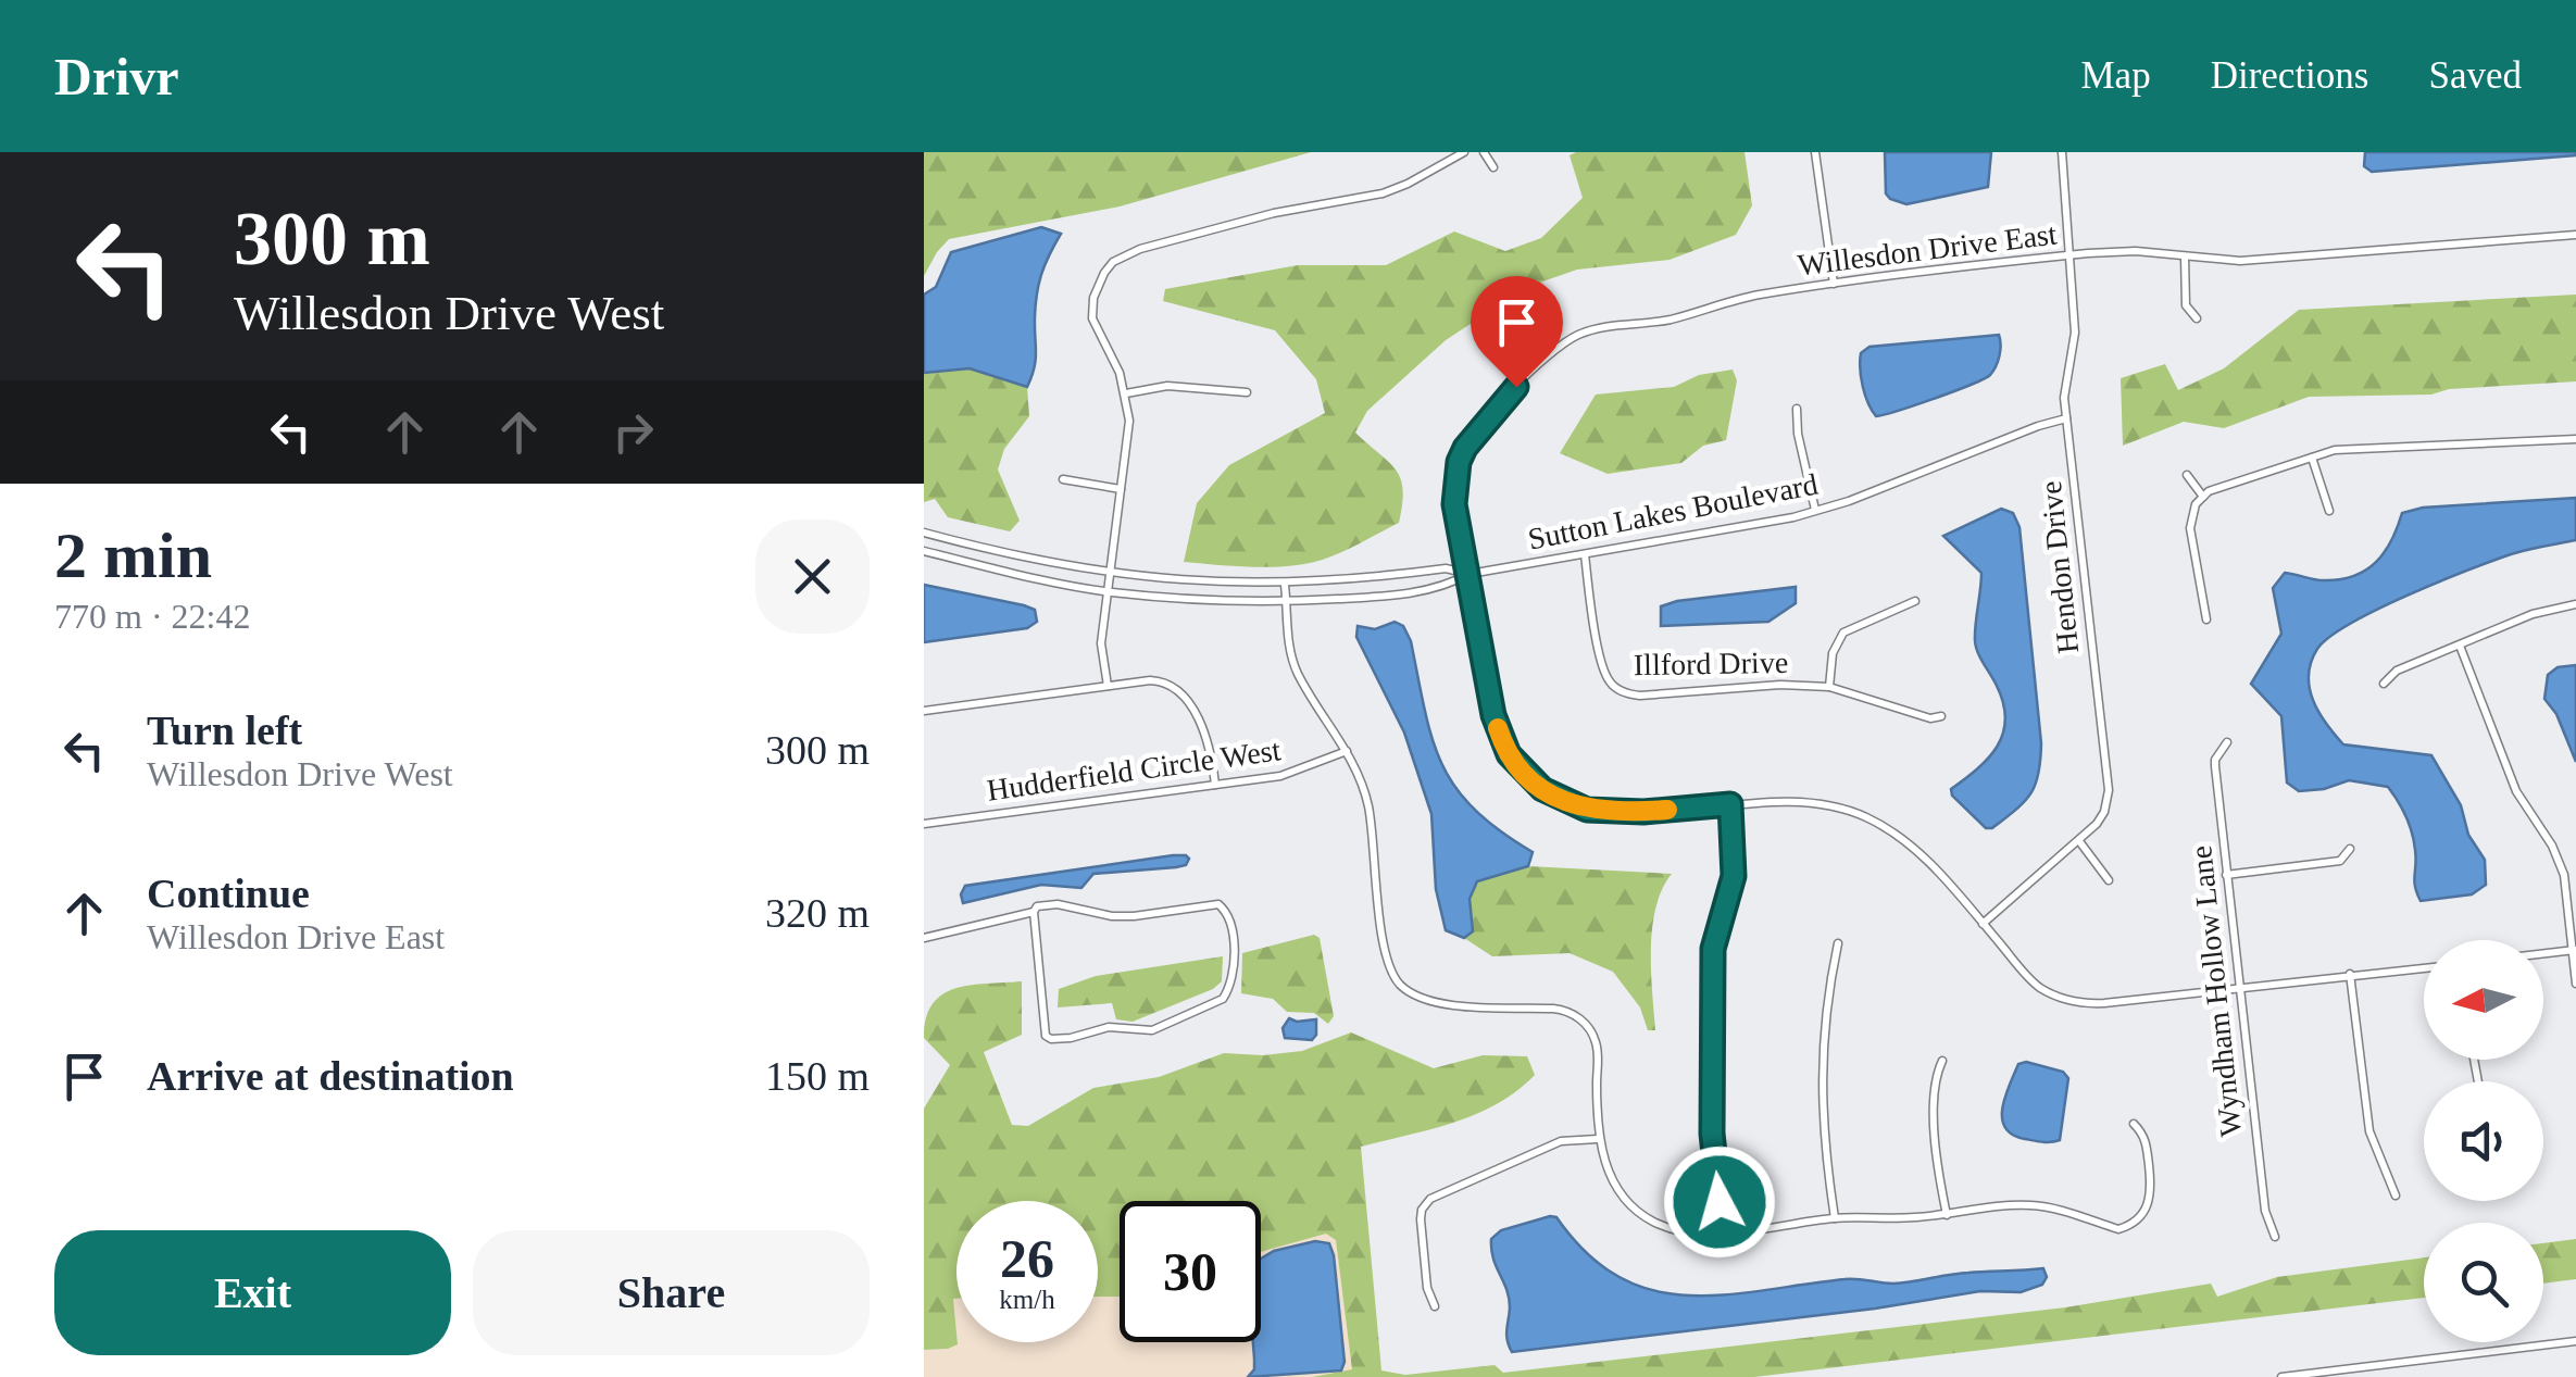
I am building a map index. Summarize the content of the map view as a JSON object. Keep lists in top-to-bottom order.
{
  "streets": {
    "street": [
      "Willesdon Drive East",
      "Sutton Lakes Boulevard",
      "Hendon Drive",
      "Illford Drive",
      "Hudderfield Circle West",
      "Wyndham Hollow Lane"
    ]
  },
  "crossings": [
    ["Willesdon Drive East", "Sutton Lakes Boulevard"],
    ["Willesdon Drive East", "Hendon Drive"],
    ["Willesdon Drive East", "Wyndham Hollow Lane"],
    ["Sutton Lakes Boulevard", "Hendon Drive"],
    ["Sutton Lakes Boulevard", "Illford Drive"]
  ],
  "north": "left",
  "page": {
    "header": "Drivr",
    "nav": ["Map", "Directions", "Saved"],
    "turn": ["300 m", "Willesdon Drive West"],
    "heading": ["2 min", "770 m · 22:42"],
    "list": [
      {
        "name": "Turn left",
        "note": "Willesdon Drive West",
        "value": "300 m"
      },
      {
        "name": "Continue",
        "note": "Willesdon Drive East",
        "value": "320 m"
      },
      {
        "name": "Arrive at destination",
        "value": "150 m"
      }
    ],
    "speed": "26 km/h",
    "limit": "30",
    "buttons": ["Exit", "Share"]
  }
}
